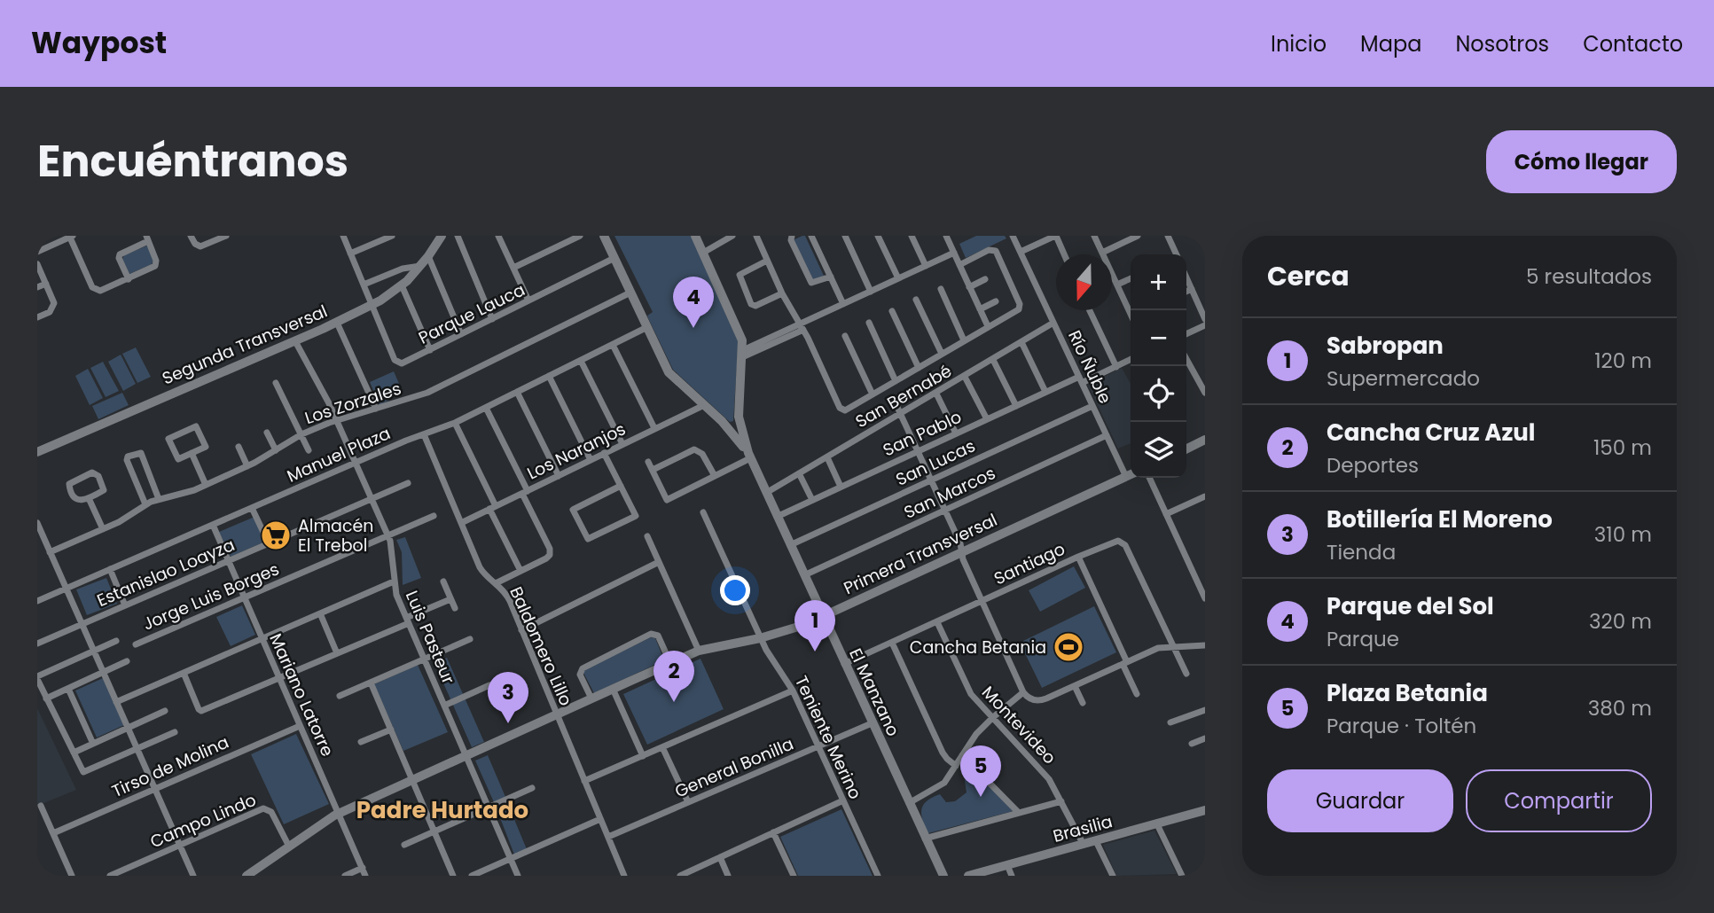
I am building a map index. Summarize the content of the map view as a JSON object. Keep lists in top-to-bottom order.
{
  "streets": {
    "main road": ["Primera Transversal"],
    "street": [
      "Parque Lauca",
      "Segunda Transversal",
      "Río Ñuble",
      "San Bernabé",
      "Los Zorzales",
      "San Pablo",
      "Los Naranjos",
      "Manuel Plaza",
      "San Lucas",
      "San Marcos",
      "Santiago",
      "Estanislao Loayza",
      "Jorge Luis Borges",
      "Luis Pasteur",
      "Baldomero Lillo",
      "El Manzano",
      "Mariano Latorre",
      "Montevideo",
      "Teniente Merino",
      "Tirso de Molina",
      "General Bonilla",
      "Campo Lindo",
      "Brasilia"
    ]
  },
  "crossings": [
    ["Parque Lauca", "Segunda Transversal"],
    ["Parque Lauca", "El Manzano"],
    ["Segunda Transversal", "Luis Pasteur"],
    ["Río Ñuble", "San Bernabé"],
    ["Río Ñuble", "San Pablo"],
    ["Río Ñuble", "San Lucas"],
    ["Río Ñuble", "San Marcos"],
    ["Río Ñuble", "Primera Transversal"],
    ["San Bernabé", "El Manzano"],
    ["Los Zorzales", "Luis Pasteur"],
    ["Los Zorzales", "El Manzano"],
    ["San Pablo", "El Manzano"],
    ["Los Naranjos", "Baldomero Lillo"],
    ["Los Naranjos", "El Manzano"],
    ["Manuel Plaza", "Luis Pasteur"],
    ["Manuel Plaza", "Baldomero Lillo"],
    ["Manuel Plaza", "El Manzano"],
    ["Manuel Plaza", "Mariano Latorre"],
    ["San Lucas", "El Manzano"],
    ["San Marcos", "El Manzano"],
    ["Primera Transversal", "Luis Pasteur"],
    ["Primera Transversal", "Baldomero Lillo"],
    ["Primera Transversal", "El Manzano"],
    ["Primera Transversal", "Mariano Latorre"],
    ["Primera Transversal", "Teniente Merino"],
    ["Primera Transversal", "Campo Lindo"],
    ["Santiago", "El Manzano"],
    ["Santiago", "Montevideo"],
    ["Estanislao Loayza", "Luis Pasteur"],
    ["Estanislao Loayza", "Mariano Latorre"],
    ["Jorge Luis Borges", "Luis Pasteur"],
    ["Jorge Luis Borges", "Mariano Latorre"],
    ["Baldomero Lillo", "General Bonilla"],
    ["El Manzano", "General Bonilla"],
    ["Mariano Latorre", "Tirso de Molina"],
    ["Montevideo", "Brasilia"],
    ["Teniente Merino", "General Bonilla"]
  ],
  "districts": ["Padre Hurtado"],
  "places": {
    "supermarket": ["Almacén El Trebol"],
    "sports": ["Cancha Betania"]
  },
  "north": "bottom",
  "page": {
    "header": "Waypost",
    "nav": [
      "Inicio",
      "Mapa",
      "Nosotros",
      "Contacto"
    ],
    "title": "Encuéntranos",
    "buttons": [
      "Cómo llegar",
      ["Guardar", "Compartir"]
    ],
    "heading": ["Cerca", "5 resultados"],
    "map_buttons": ["+", "−"],
    "pins": [
      "4",
      "1",
      "2",
      "3",
      "5"
    ],
    "list": [
      {
        "mark": "1",
        "name": "Sabropan",
        "note": "Supermercado",
        "value": "120 m"
      },
      {
        "mark": "2",
        "name": "Cancha Cruz Azul",
        "note": "Deportes",
        "value": "150 m"
      },
      {
        "mark": "3",
        "name": "Botillería El Moreno",
        "note": "Tienda",
        "value": "310 m"
      },
      {
        "mark": "4",
        "name": "Parque del Sol",
        "note": "Parque",
        "value": "320 m"
      },
      {
        "mark": "5",
        "name": "Plaza Betania",
        "note": "Parque · Toltén",
        "value": "380 m"
      }
    ]
  }
}
